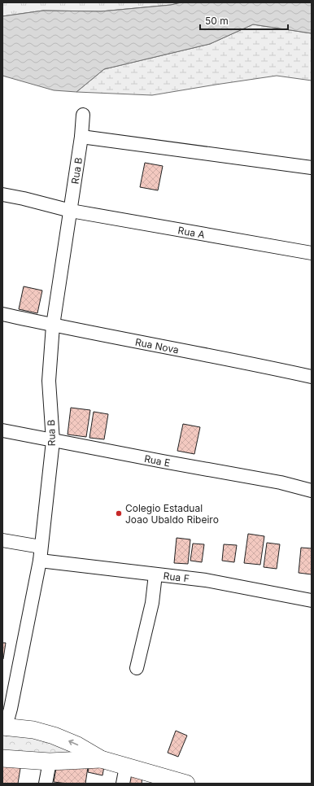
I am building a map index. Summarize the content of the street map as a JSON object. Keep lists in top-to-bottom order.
{
  "streets": {
    "street": [
      "Rua B",
      "Rua A",
      "Rua Nova",
      "Rua E",
      "Rua F"
    ]
  },
  "crossings": [
    ["Rua B", "Rua A"],
    ["Rua B", "Rua Nova"],
    ["Rua B", "Rua E"],
    ["Rua B", "Rua F"]
  ],
  "places": ["Colegio Estadual Joao Ubaldo Ribeiro"],
  "scale_bar": "50 m"
}
